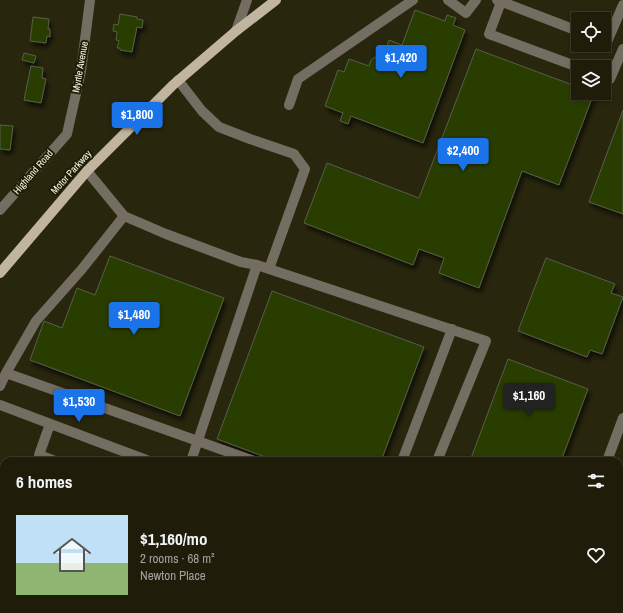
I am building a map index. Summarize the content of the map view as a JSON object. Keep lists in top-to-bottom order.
{
  "streets": {
    "main road": ["Motor Parkway"],
    "street": ["Myrtle Avenue", "Highland Road"]
  },
  "crossings": [
    ["Myrtle Avenue", "Highland Road"]
  ],
  "page": {
    "price": [
      "$1,420",
      "$1,800",
      "$2,400",
      "$1,480",
      "$1,160",
      "$1,530"
    ],
    "heading": "6 homes",
    "list": [
      {
        "name": "$1,160/mo",
        "note": "2 rooms · 68 m² · Newton Place"
      }
    ]
  }
}
